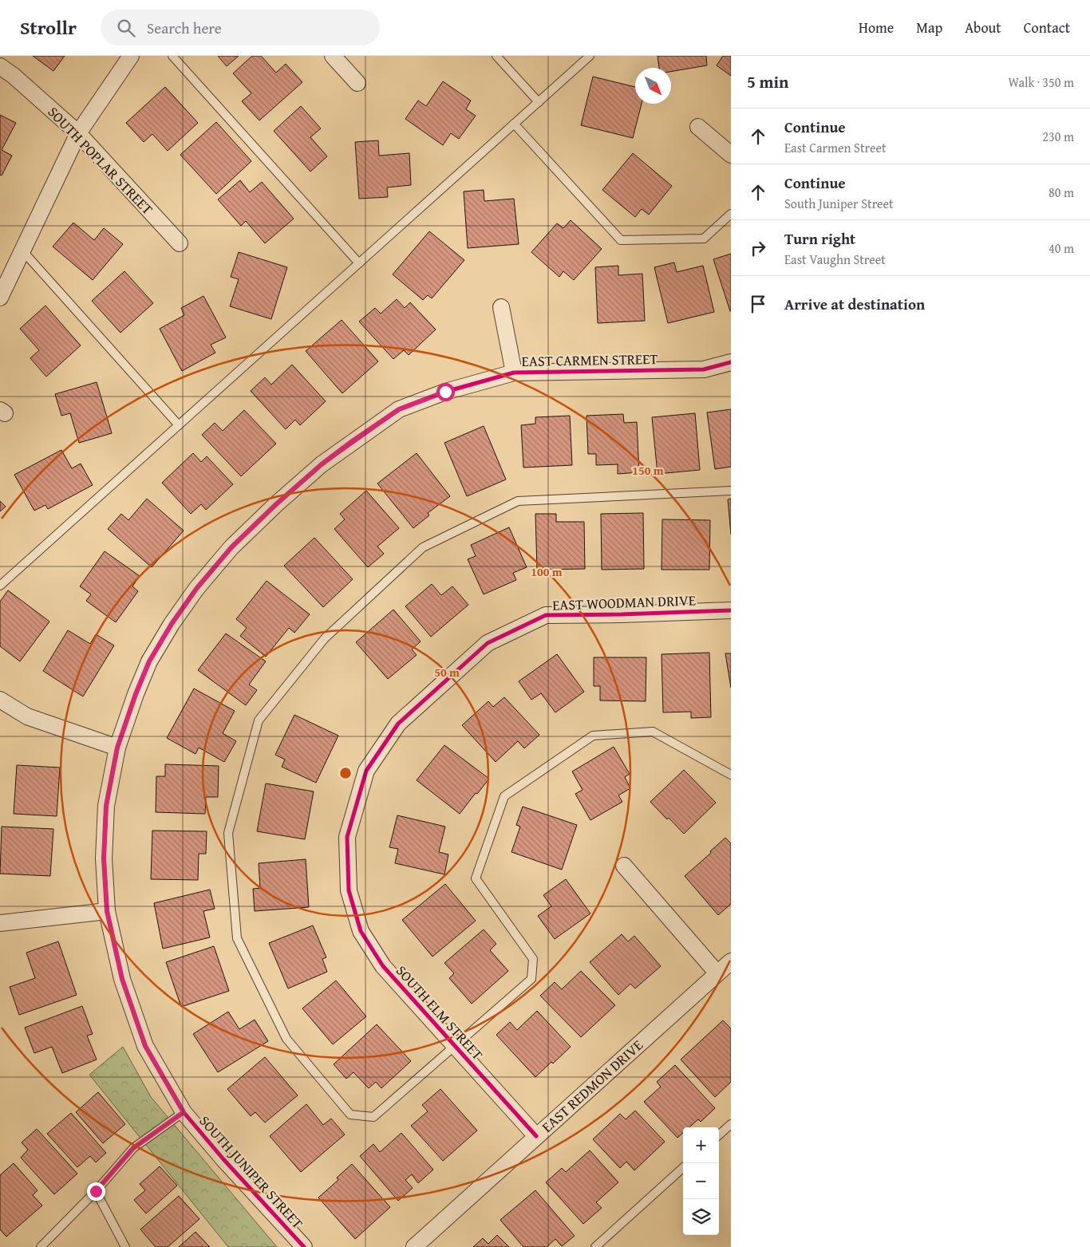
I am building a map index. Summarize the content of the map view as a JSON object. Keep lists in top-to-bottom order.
{
  "streets": {
    "street": [
      "SOUTH POPLAR STREET",
      "EAST CARMEN STREET",
      "EAST WOODMAN DRIVE",
      "SOUTH ELM STREET",
      "EAST REDMON DRIVE",
      "SOUTH JUNIPER STREET"
    ]
  },
  "crossings": [
    ["EAST CARMEN STREET", "SOUTH JUNIPER STREET"],
    ["EAST WOODMAN DRIVE", "SOUTH ELM STREET"],
    ["SOUTH ELM STREET", "EAST REDMON DRIVE"]
  ],
  "north": "bottom right",
  "page": {
    "header": "Strollr",
    "search": "Search here",
    "nav": [
      "Home",
      "Map",
      "About",
      "Contact"
    ],
    "heading": ["5 min", "Walk · 350 m"],
    "list": [
      ["Continue", "East Carmen Street", "230 m"],
      ["Continue", "South Juniper Street", "80 m"],
      ["Turn right", "East Vaughn Street", "40 m"],
      "Arrive at destination"
    ],
    "map_buttons": ["+", "−"]
  },
  "rings": ["150 m", "100 m", "50 m"]
}
